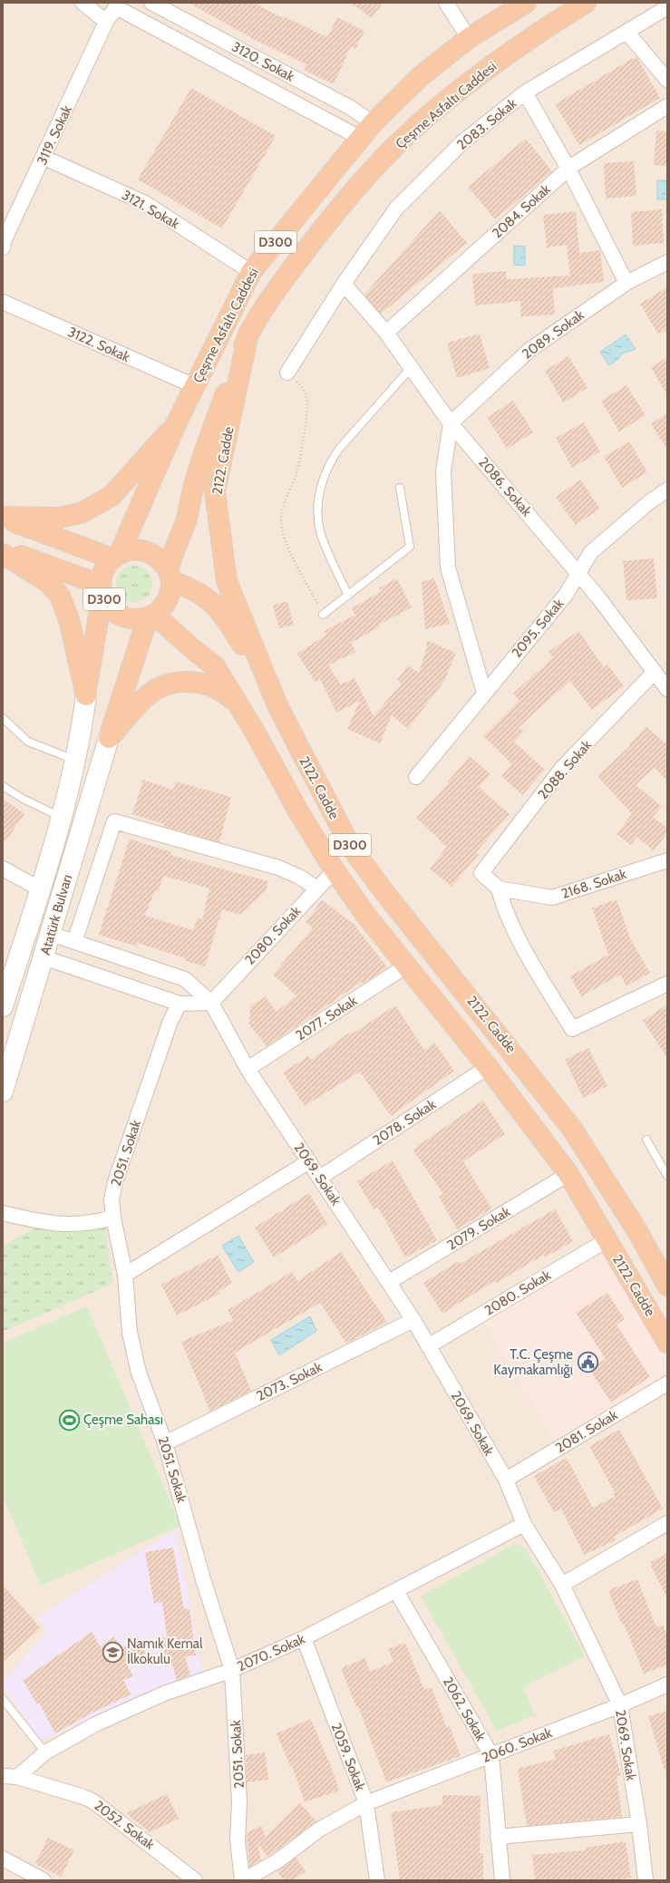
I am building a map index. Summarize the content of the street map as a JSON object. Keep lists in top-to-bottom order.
{
  "streets": {
    "highway": ["Çeşme Asfaltı Caddesi", "D300", "2122. Cadde"],
    "main road": ["Atatürk Bulvarı"],
    "street": [
      "3120. Sokak",
      "2083. Sokak",
      "3119. Sokak",
      "3121. Sokak",
      "2084. Sokak",
      "2089. Sokak",
      "3122. Sokak",
      "2086. Sokak",
      "2095. Sokak",
      "2088. Sokak",
      "2168. Sokak",
      "2080. Sokak",
      "2077. Sokak",
      "2078. Sokak",
      "2051. Sokak",
      "2069. Sokak",
      "2079. Sokak",
      "2073. Sokak",
      "2081. Sokak",
      "2070. Sokak",
      "2062. Sokak",
      "2060. Sokak",
      "2059. Sokak",
      "2052. Sokak"
    ]
  },
  "crossings": [
    ["3120. Sokak", "Çeşme Asfaltı Caddesi"],
    ["Çeşme Asfaltı Caddesi", "3121. Sokak"],
    ["Çeşme Asfaltı Caddesi", "D300"],
    ["Çeşme Asfaltı Caddesi", "3122. Sokak"],
    ["Çeşme Asfaltı Caddesi", "2122. Cadde"],
    ["2083. Sokak", "2086. Sokak"],
    ["3119. Sokak", "3121. Sokak"],
    ["2084. Sokak", "2086. Sokak"],
    ["D300", "2122. Cadde"],
    ["D300", "Atatürk Bulvarı"],
    ["2089. Sokak", "2086. Sokak"],
    ["2122. Cadde", "2080. Sokak"],
    ["2122. Cadde", "2077. Sokak"],
    ["2122. Cadde", "2078. Sokak"],
    ["2122. Cadde", "2079. Sokak"],
    ["2086. Sokak", "2095. Sokak"],
    ["2086. Sokak", "2088. Sokak"],
    ["2088. Sokak", "2168. Sokak"],
    ["Atatürk Bulvarı", "2069. Sokak"],
    ["2080. Sokak", "2069. Sokak"],
    ["2077. Sokak", "2069. Sokak"],
    ["2078. Sokak", "2069. Sokak"],
    ["2051. Sokak", "2073. Sokak"],
    ["2051. Sokak", "2070. Sokak"],
    ["2051. Sokak", "2060. Sokak"],
    ["2069. Sokak", "2079. Sokak"],
    ["2069. Sokak", "2073. Sokak"],
    ["2069. Sokak", "2081. Sokak"],
    ["2069. Sokak", "2070. Sokak"],
    ["2069. Sokak", "2060. Sokak"],
    ["2070. Sokak", "2062. Sokak"],
    ["2070. Sokak", "2059. Sokak"],
    ["2070. Sokak", "2052. Sokak"],
    ["2062. Sokak", "2060. Sokak"],
    ["2060. Sokak", "2059. Sokak"]
  ],
  "places": {
    "public building": ["T.C. Çeşme Kaymakamlığı"],
    "sports": ["Çeşme Sahası"],
    "school or university": ["Namık Kemal İlkokulu"]
  }
}
